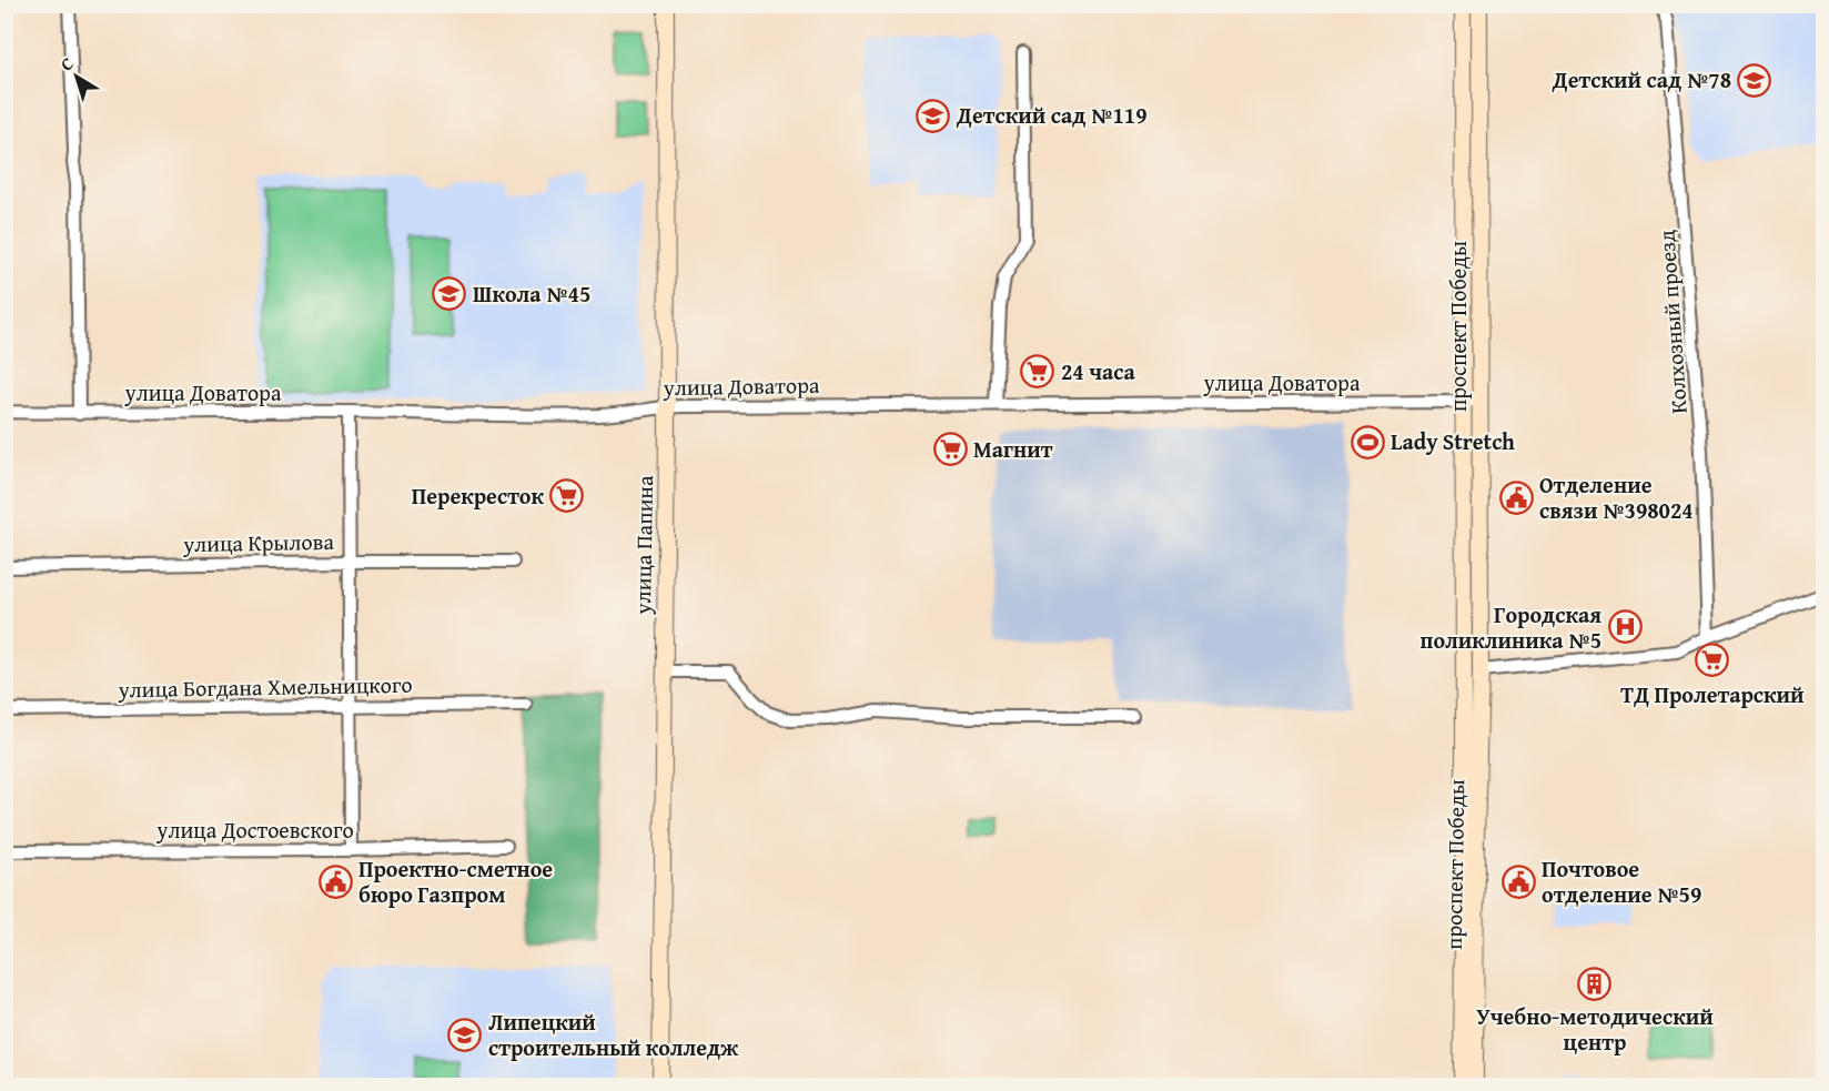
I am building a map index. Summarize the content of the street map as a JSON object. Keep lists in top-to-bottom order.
{
  "streets": {
    "main road": ["проспект Победы", "улица Папина"],
    "street": [
      "Колхозный проезд",
      "улица Доватора",
      "улица Крылова",
      "улица Богдана Хмельницкого",
      "улица Достоевского"
    ]
  },
  "crossings": [
    ["проспект Победы", "улица Доватора"],
    ["улица Доватора", "улица Папина"]
  ],
  "places": {
    "school or university": [
      "Детский сад №78",
      "Детский сад №119",
      "Школа №45",
      "Липецкий строительный колледж"
    ],
    "supermarket": [
      "24 часа",
      "Магнит",
      "Перекресток",
      "ТД Пролетарский"
    ],
    "sports": ["Lady Stretch"],
    "public building": ["Отделение связи №398024", "Проектно-сметное бюро Газпром", "Почтовое отделение №59"],
    "hospital": ["Городская поликлиника №5"],
    "building": ["Учебно-методический центр"]
  },
  "north": "top left"
}
